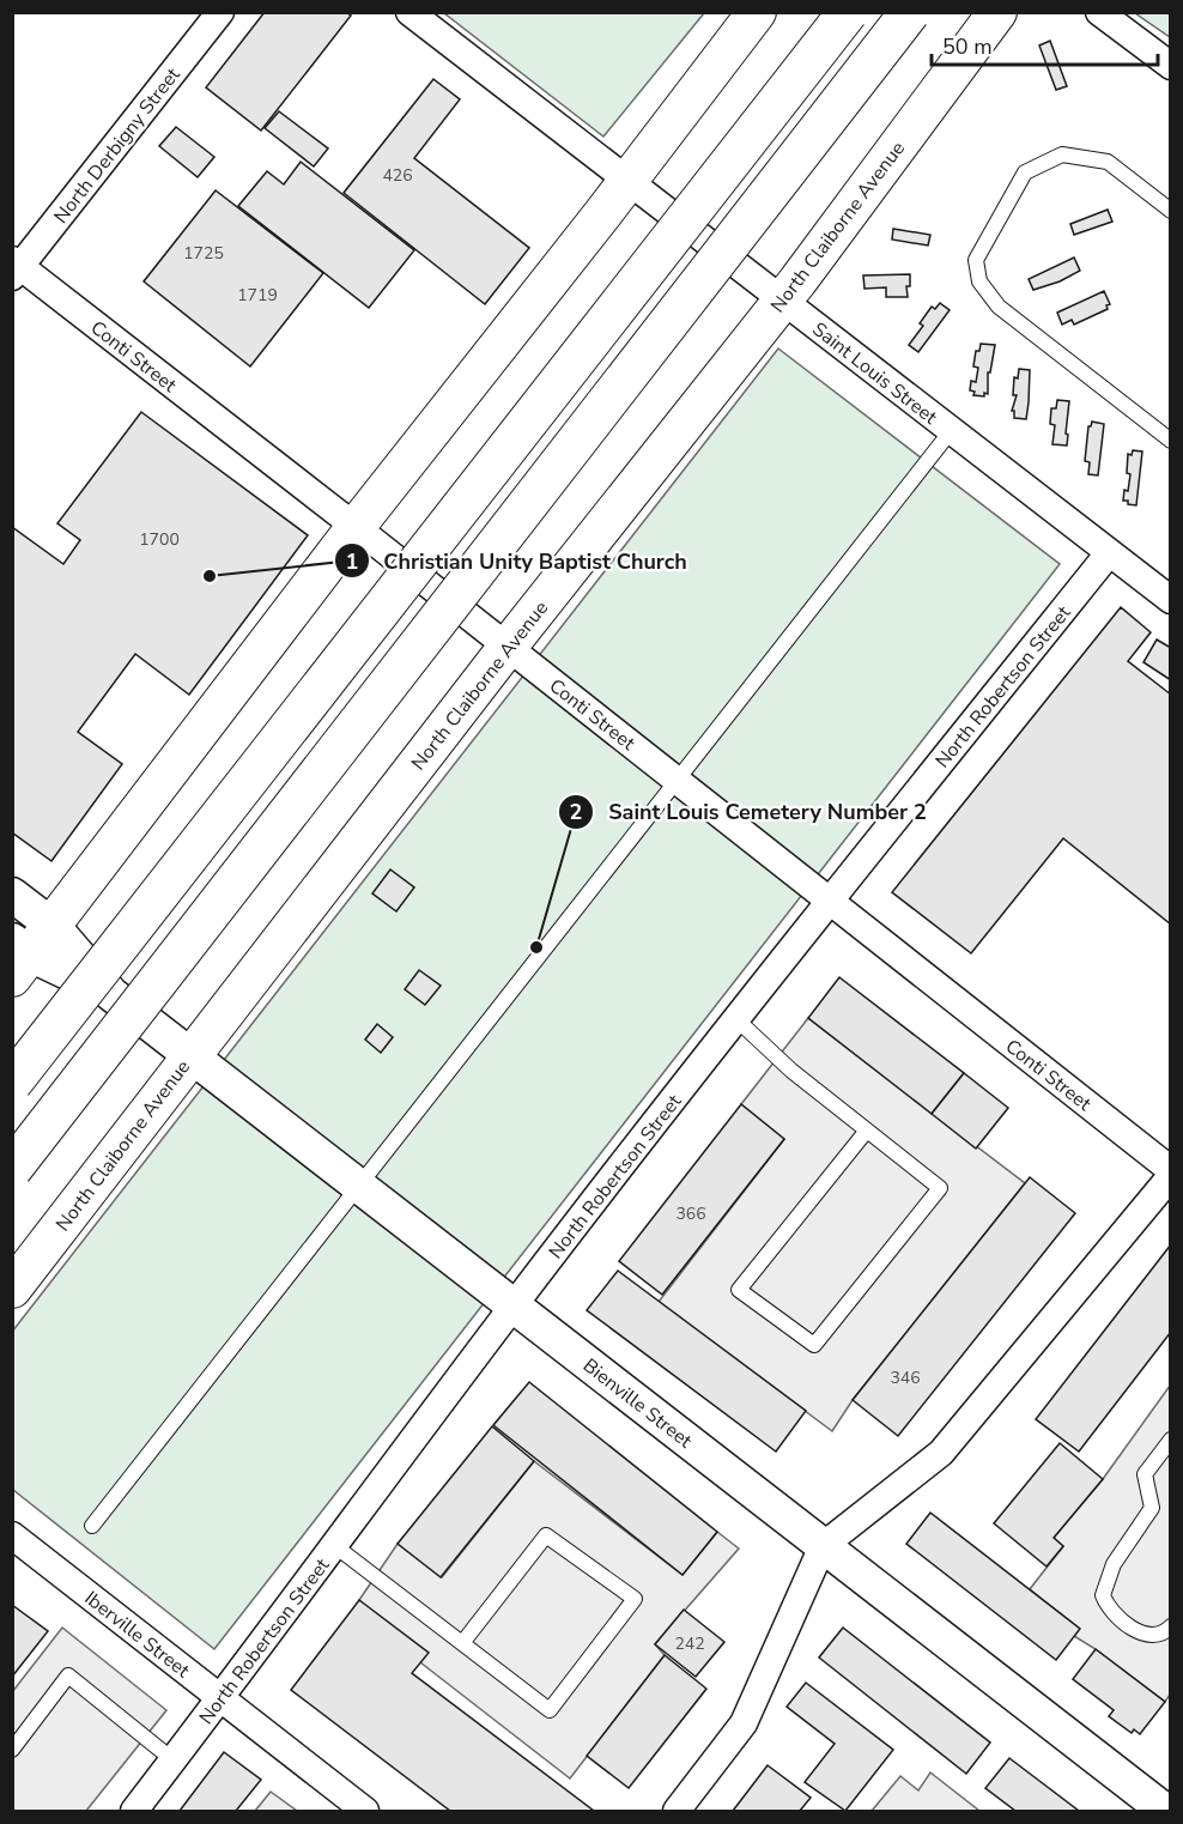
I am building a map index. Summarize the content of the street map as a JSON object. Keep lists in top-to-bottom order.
{
  "streets": {
    "main road": ["North Claiborne Avenue"],
    "street": [
      "North Derbigny Street",
      "Conti Street",
      "Saint Louis Street",
      "North Robertson Street",
      "Bienville Street",
      "Iberville Street"
    ]
  },
  "crossings": [
    ["North Derbigny Street", "Conti Street"],
    ["North Claiborne Avenue", "Conti Street"],
    ["North Claiborne Avenue", "Saint Louis Street"],
    ["North Claiborne Avenue", "Bienville Street"],
    ["Conti Street", "North Robertson Street"],
    ["Saint Louis Street", "North Robertson Street"],
    ["North Robertson Street", "Bienville Street"],
    ["North Robertson Street", "Iberville Street"]
  ],
  "places": ["Christian Unity Baptist Church", "Saint Louis Cemetery Number 2"],
  "house_numbers": [
    "426",
    "1725",
    "1719",
    "1700",
    "366",
    "346",
    "242"
  ],
  "scale_bar": "50 m"
}
